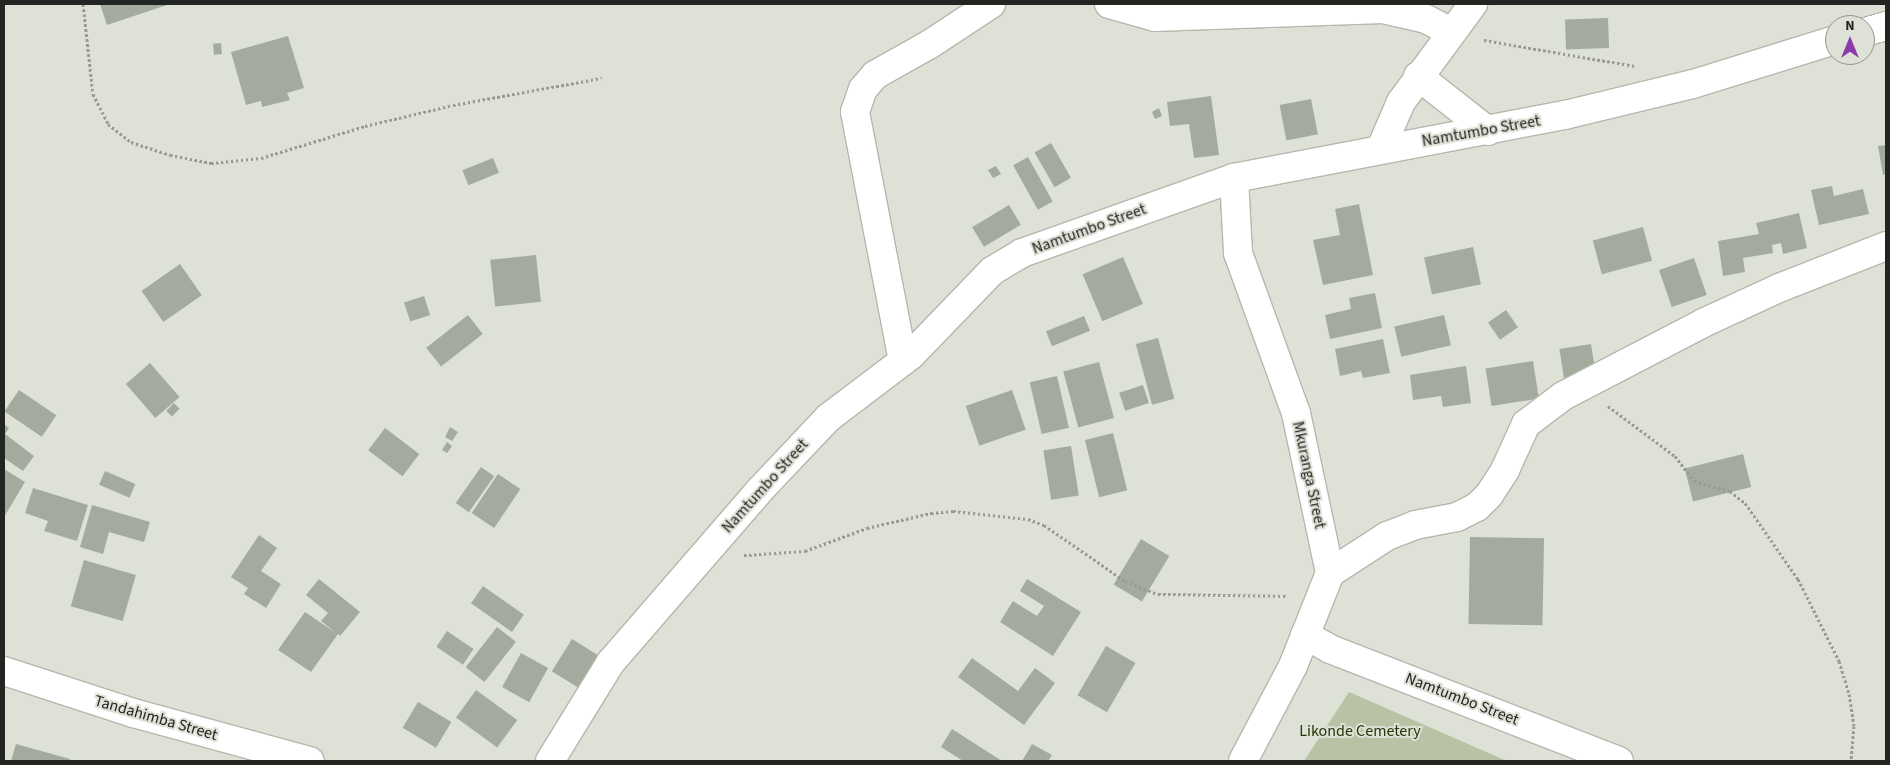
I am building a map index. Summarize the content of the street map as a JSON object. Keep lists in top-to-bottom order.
{
  "streets": {
    "street": ["Namtumbo Street", "Mkuranga Street", "Tandahimba Street"]
  },
  "crossings": [
    ["Namtumbo Street", "Mkuranga Street"]
  ],
  "parks": ["Likonde Cemetery"],
  "north": "top"
}
